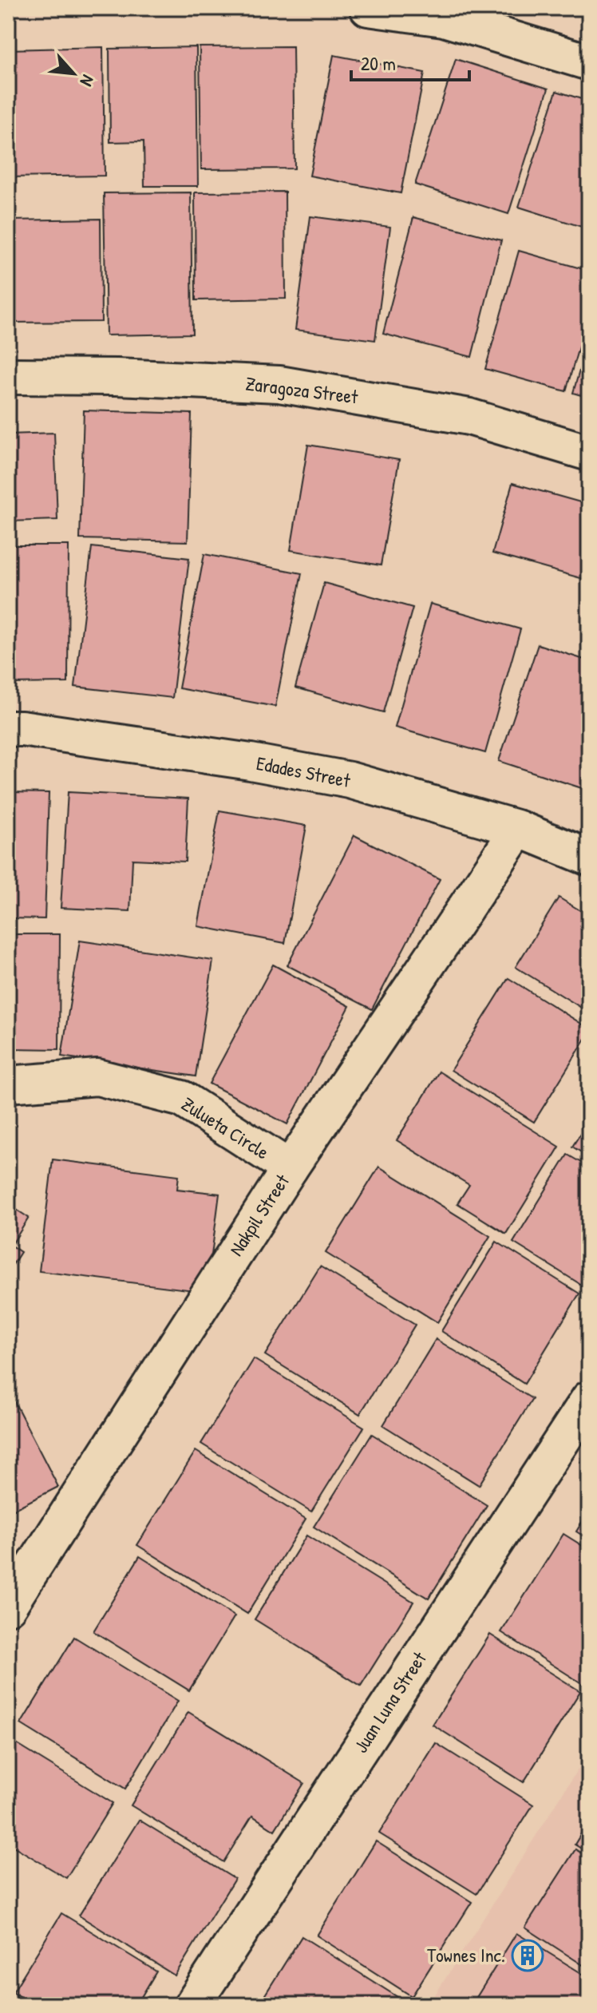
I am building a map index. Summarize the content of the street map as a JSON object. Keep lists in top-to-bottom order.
{
  "streets": {
    "street": [
      "Zaragoza Street",
      "Edades Street",
      "Zulueta Circle",
      "Nakpil Street",
      "Juan Luna Street"
    ]
  },
  "crossings": [
    ["Edades Street", "Nakpil Street"],
    ["Zulueta Circle", "Nakpil Street"]
  ],
  "places": {
    "building": ["Townes Inc."]
  },
  "scale_bar": "20 m",
  "north": "bottom right"
}
